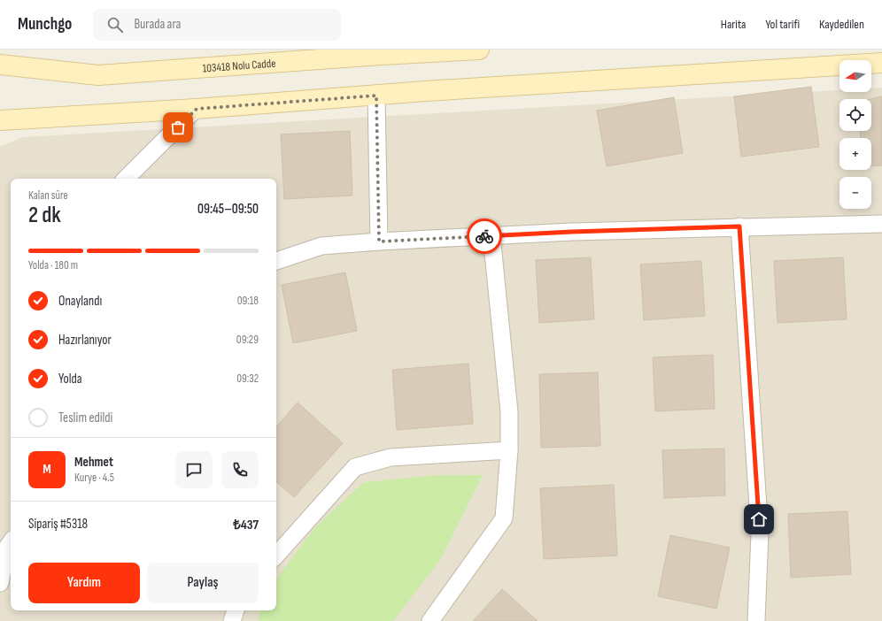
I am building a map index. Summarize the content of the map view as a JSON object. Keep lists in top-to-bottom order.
{
  "streets": {
    "main road": ["103418 Nolu Cadde"]
  },
  "north": "left",
  "page": {
    "header": "Munchgo",
    "search": "Burada ara",
    "nav": ["Harita", "Yol tarifi", "Kaydedilen"],
    "map_buttons": ["+", "−"],
    "heading": ["2 dk", "Kalan süre", "09:45–09:50"],
    "panel": [
      "Mehmet",
      "Kurye · 4.5",
      "Sipariş #5318",
      "₺437"
    ],
    "bar": "Yolda · 180 m",
    "list": [
      ["Onaylandı", "09:18"],
      ["Hazırlanıyor", "09:29"],
      ["Yolda", "09:32"],
      "Teslim edildi"
    ],
    "round": "M",
    "buttons": ["Yardım", "Paylaş"]
  }
}
